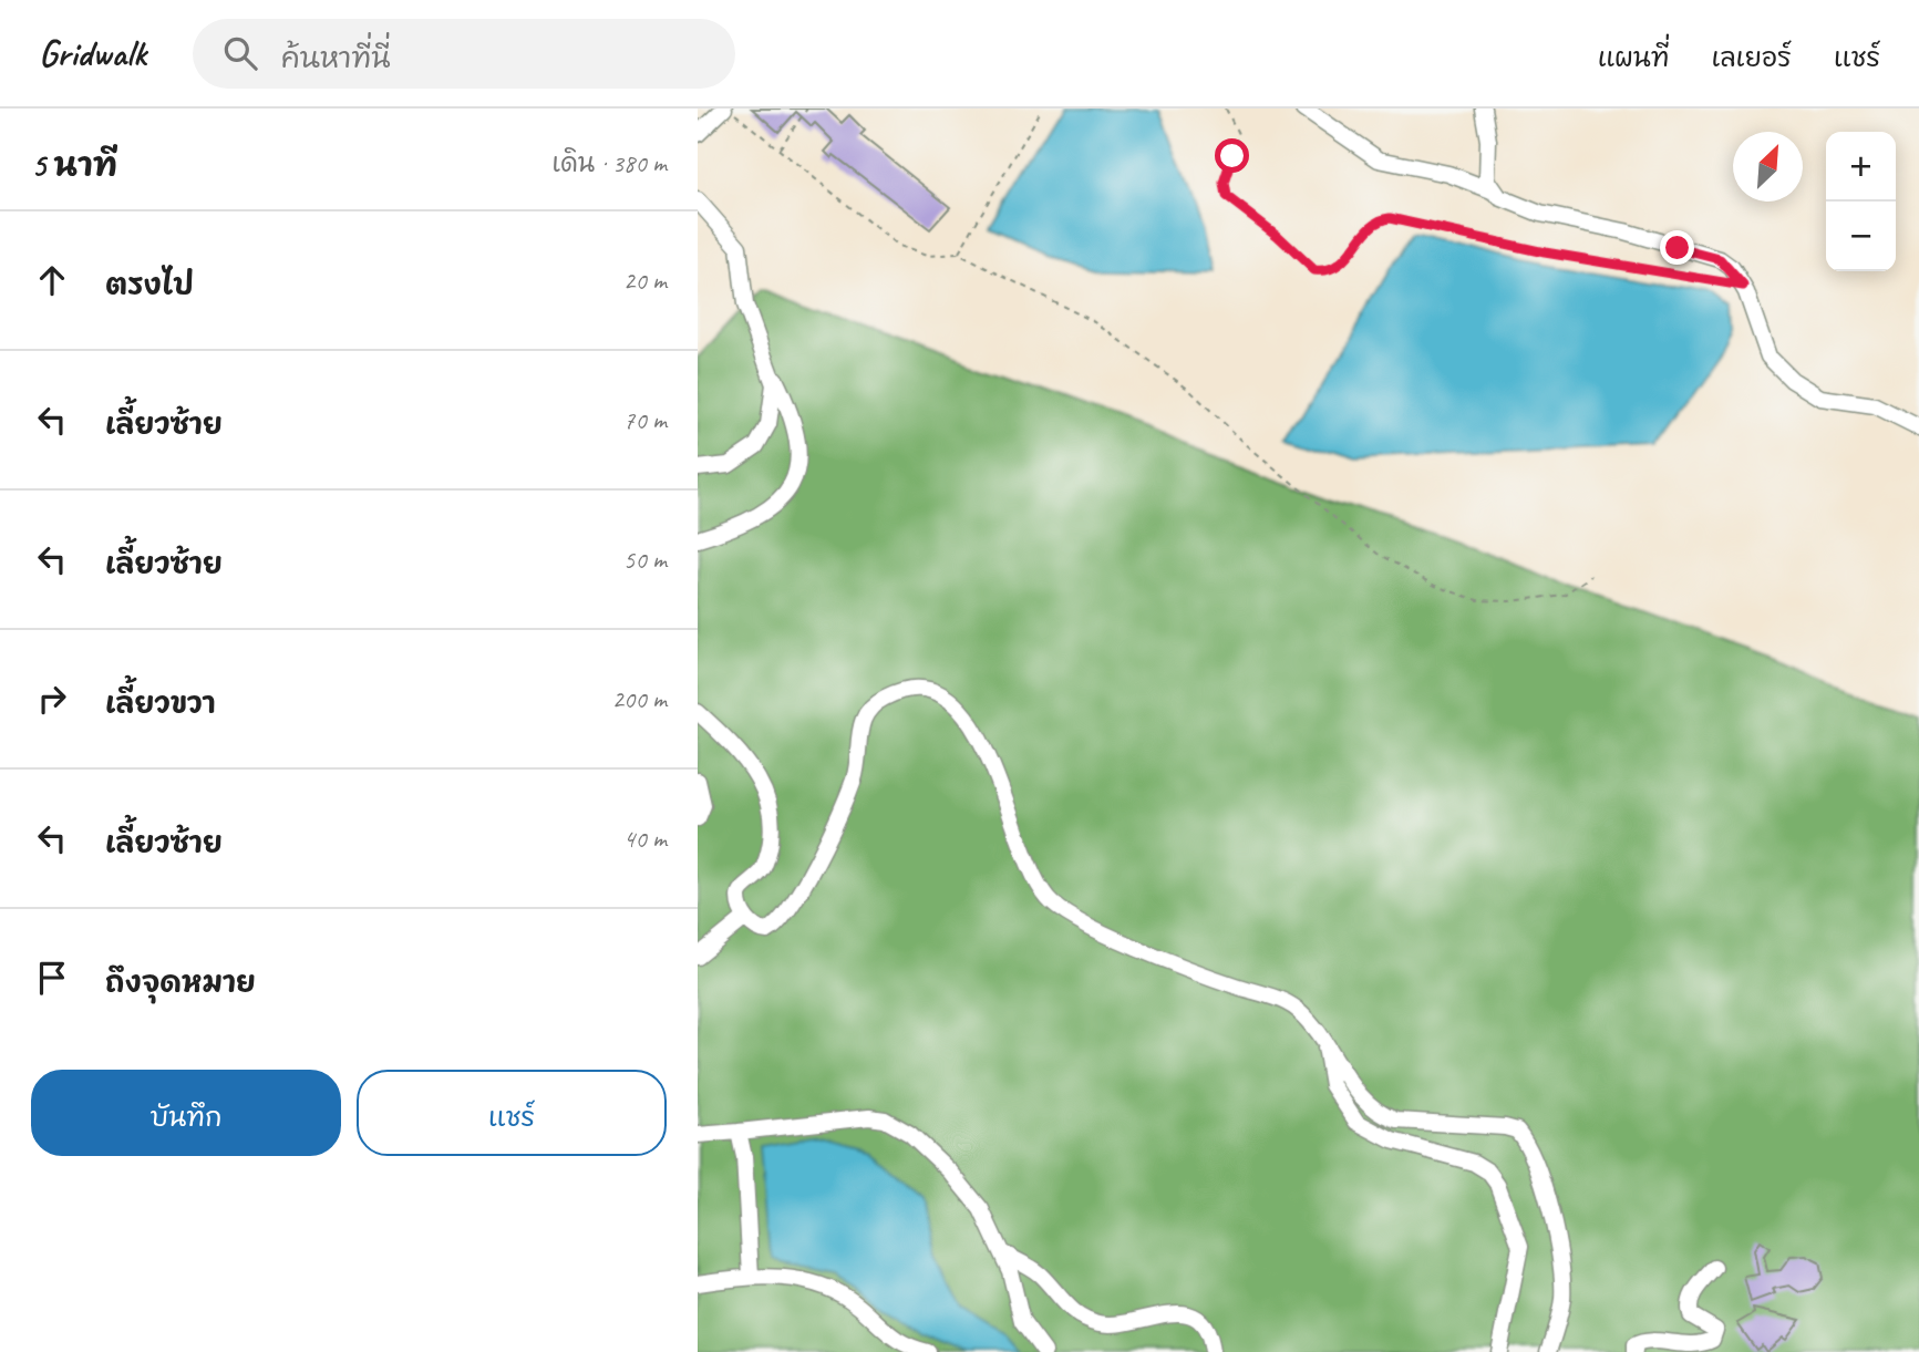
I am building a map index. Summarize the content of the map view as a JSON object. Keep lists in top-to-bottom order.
{
  "north": "top right",
  "page": {
    "header": "Gridwalk",
    "search": "ค้นหาที่นี่",
    "nav": ["แผนที่", "เลเยอร์", "แชร์"],
    "heading": ["5 นาที", "เดิน · 380 m"],
    "map_buttons": ["+", "−"],
    "list": [
      ["ตรงไป", "20 m"],
      ["เลี้ยวซ้าย", "70 m"],
      ["เลี้ยวซ้าย", "50 m"],
      ["เลี้ยวขวา", "200 m"],
      ["เลี้ยวซ้าย", "40 m"],
      "ถึงจุดหมาย"
    ],
    "buttons": ["บันทึก", "แชร์"]
  }
}
